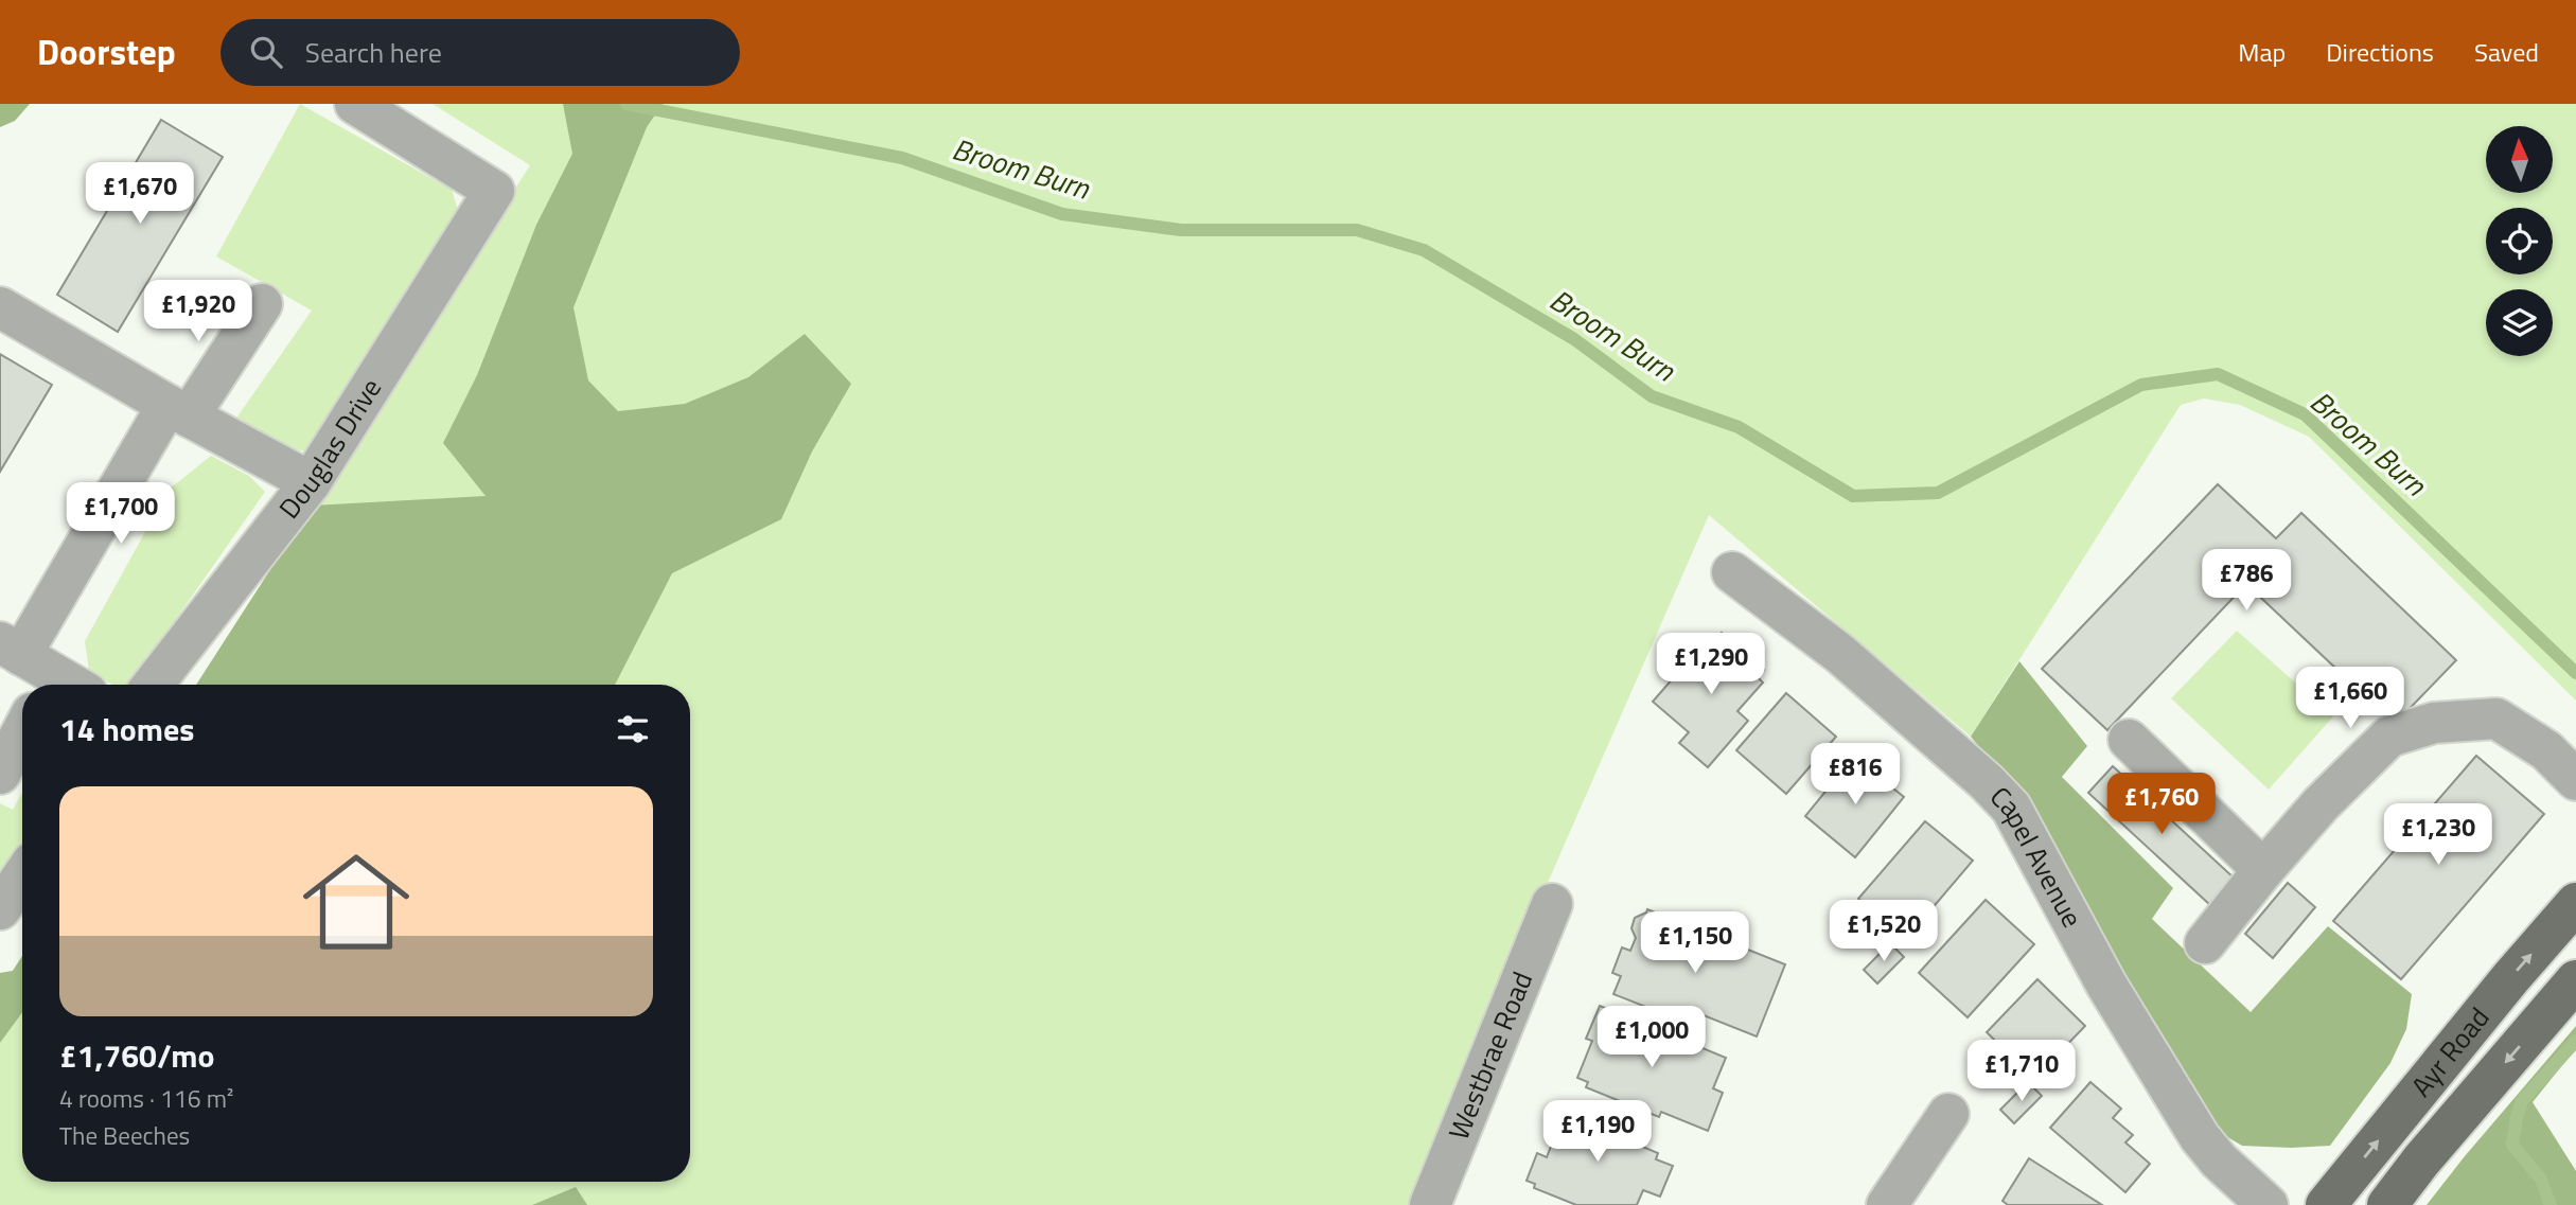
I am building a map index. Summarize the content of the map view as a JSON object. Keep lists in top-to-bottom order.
{
  "streets": {
    "main road": ["Ayr Road"],
    "street": ["Douglas Drive", "Capel Avenue", "Westbrae Road"]
  },
  "water": ["Broom Burn"],
  "north": "top",
  "page": {
    "header": "Doorstep",
    "search": "Search here",
    "nav": ["Map", "Directions", "Saved"],
    "price": [
      "£1,670",
      "£1,920",
      "£1,700",
      "£786",
      "£1,290",
      "£1,660",
      "£816",
      "£1,760",
      "£1,230",
      "£1,520",
      "£1,150",
      "£1,000",
      "£1,710",
      "£1,190"
    ],
    "heading": "14 homes",
    "list": [
      {
        "name": "£1,760/mo",
        "note": "4 rooms · 116 m² · The Beeches"
      }
    ]
  }
}
